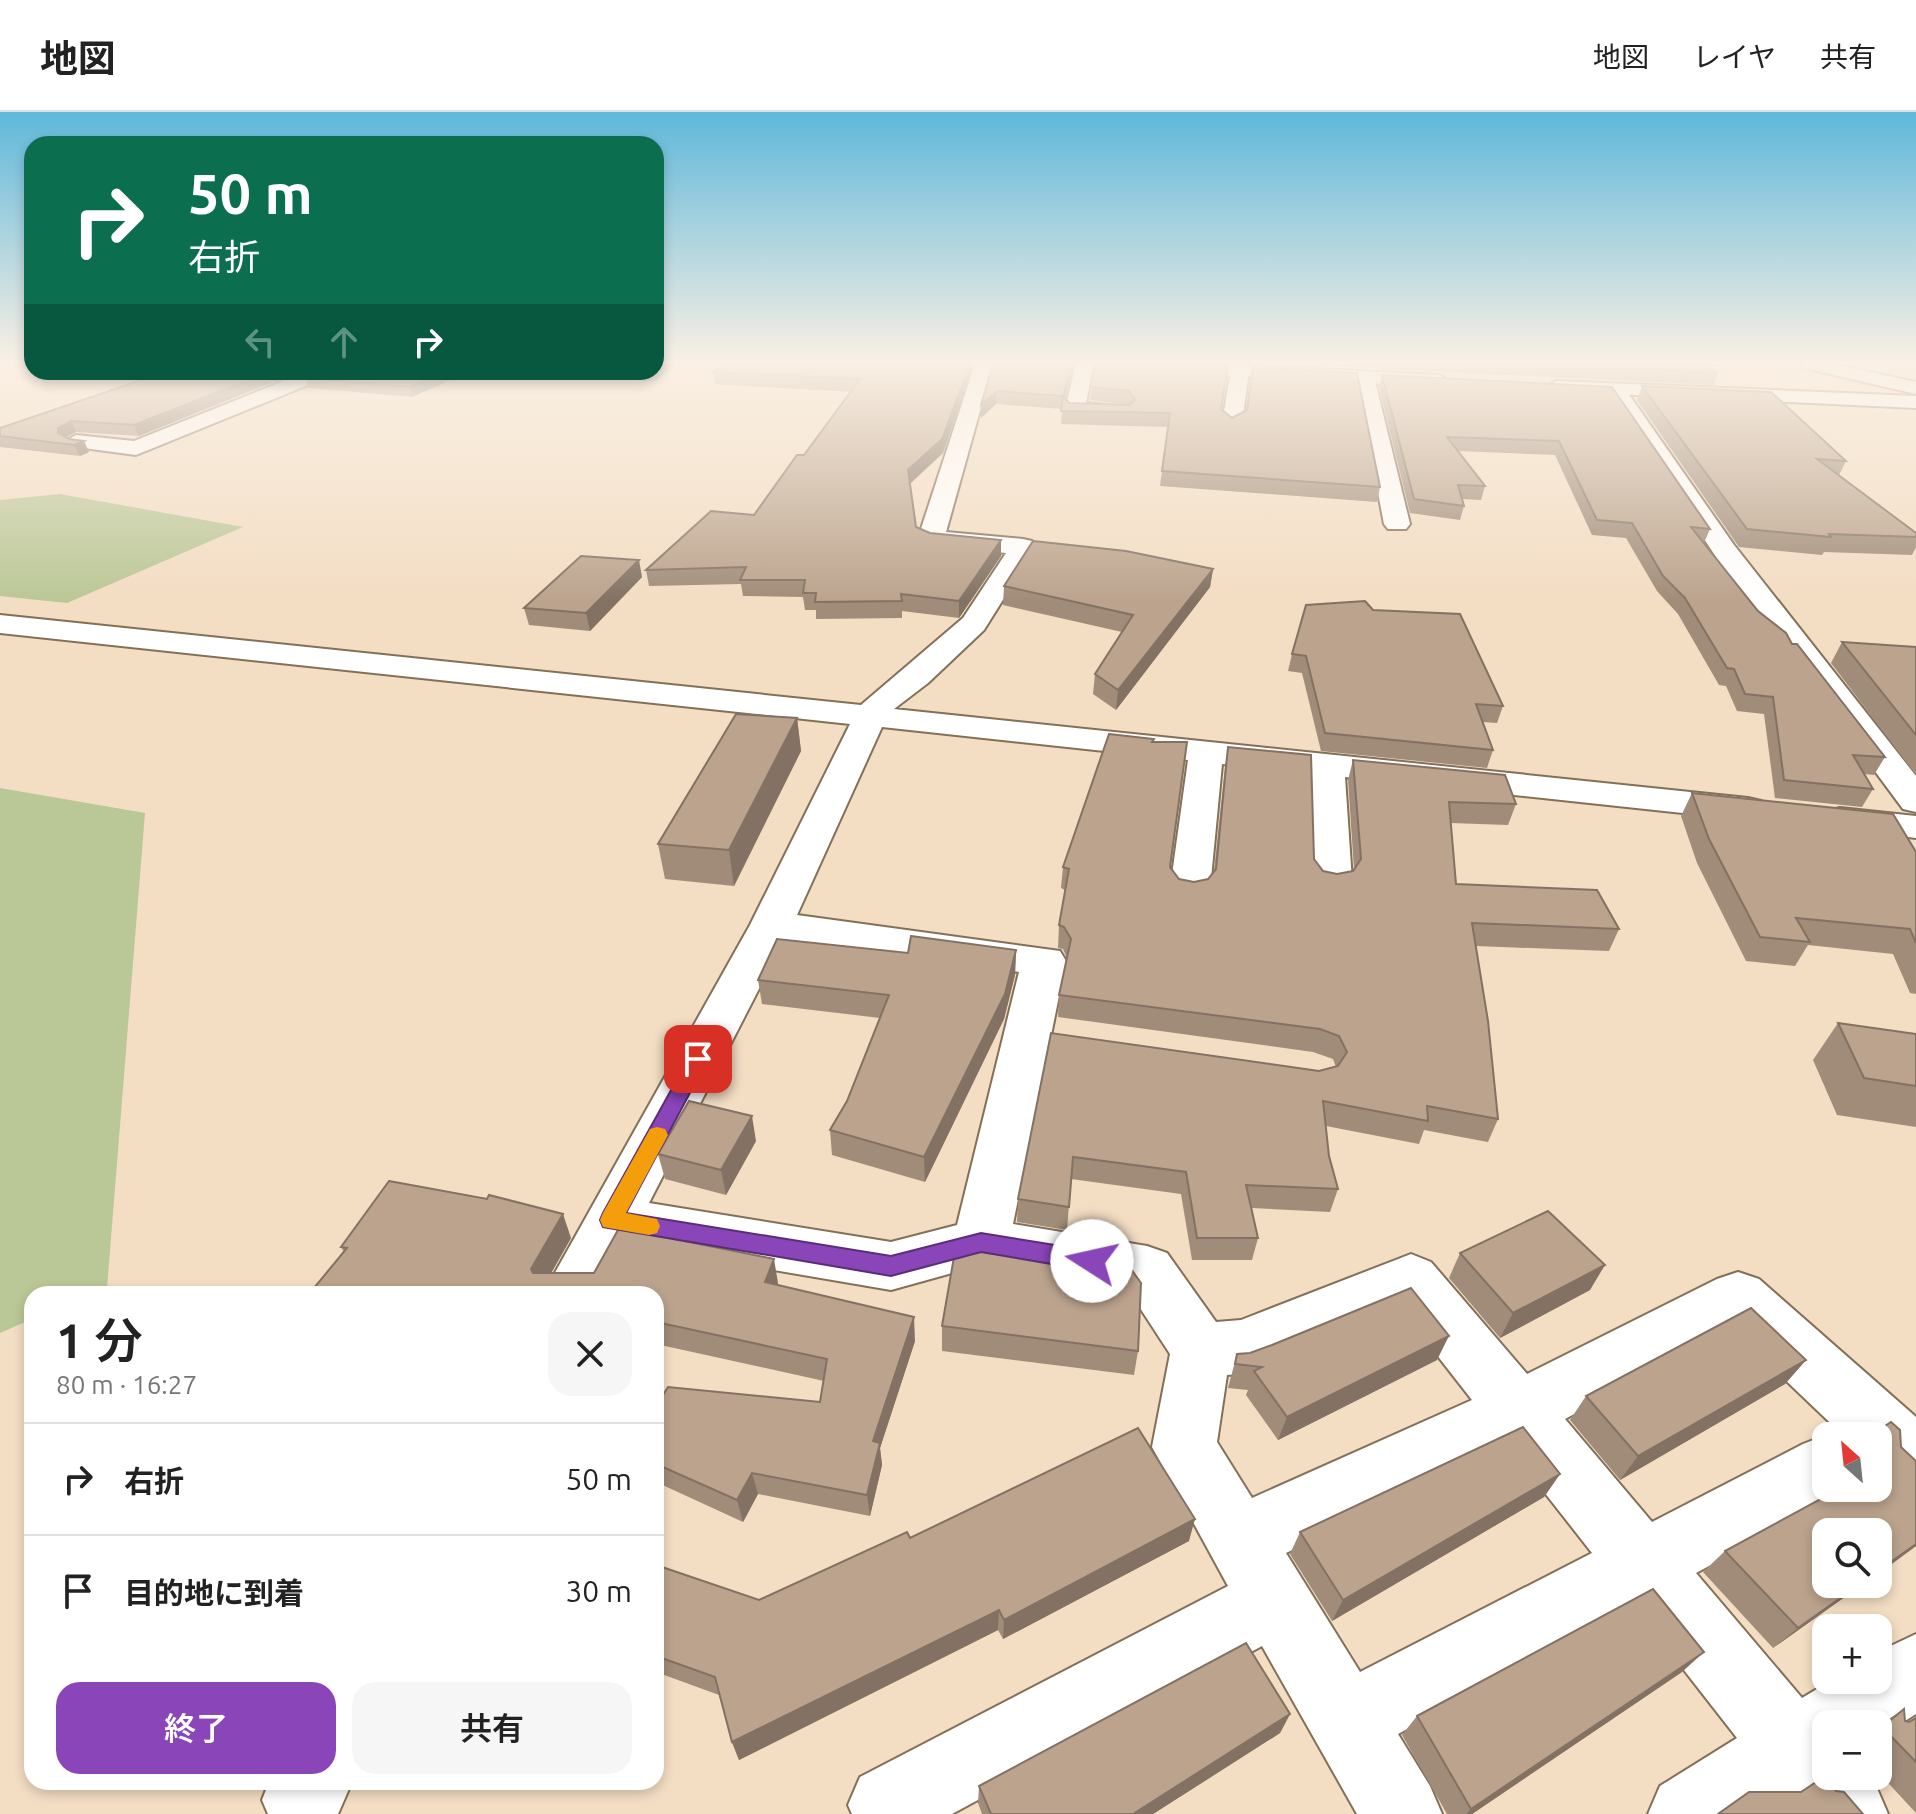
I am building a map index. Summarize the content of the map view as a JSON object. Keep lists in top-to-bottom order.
{
  "north": "top left",
  "page": {
    "header": "地図",
    "nav": ["地図", "レイヤ", "共有"],
    "turn": ["50 m", "右折"],
    "heading": ["1 分", "80 m · 16:27"],
    "map_buttons": ["+", "−"],
    "list": [
      {
        "name": "右折",
        "value": "50 m"
      },
      {
        "name": "目的地に到着",
        "value": "30 m"
      }
    ],
    "buttons": ["終了", "共有"]
  }
}
